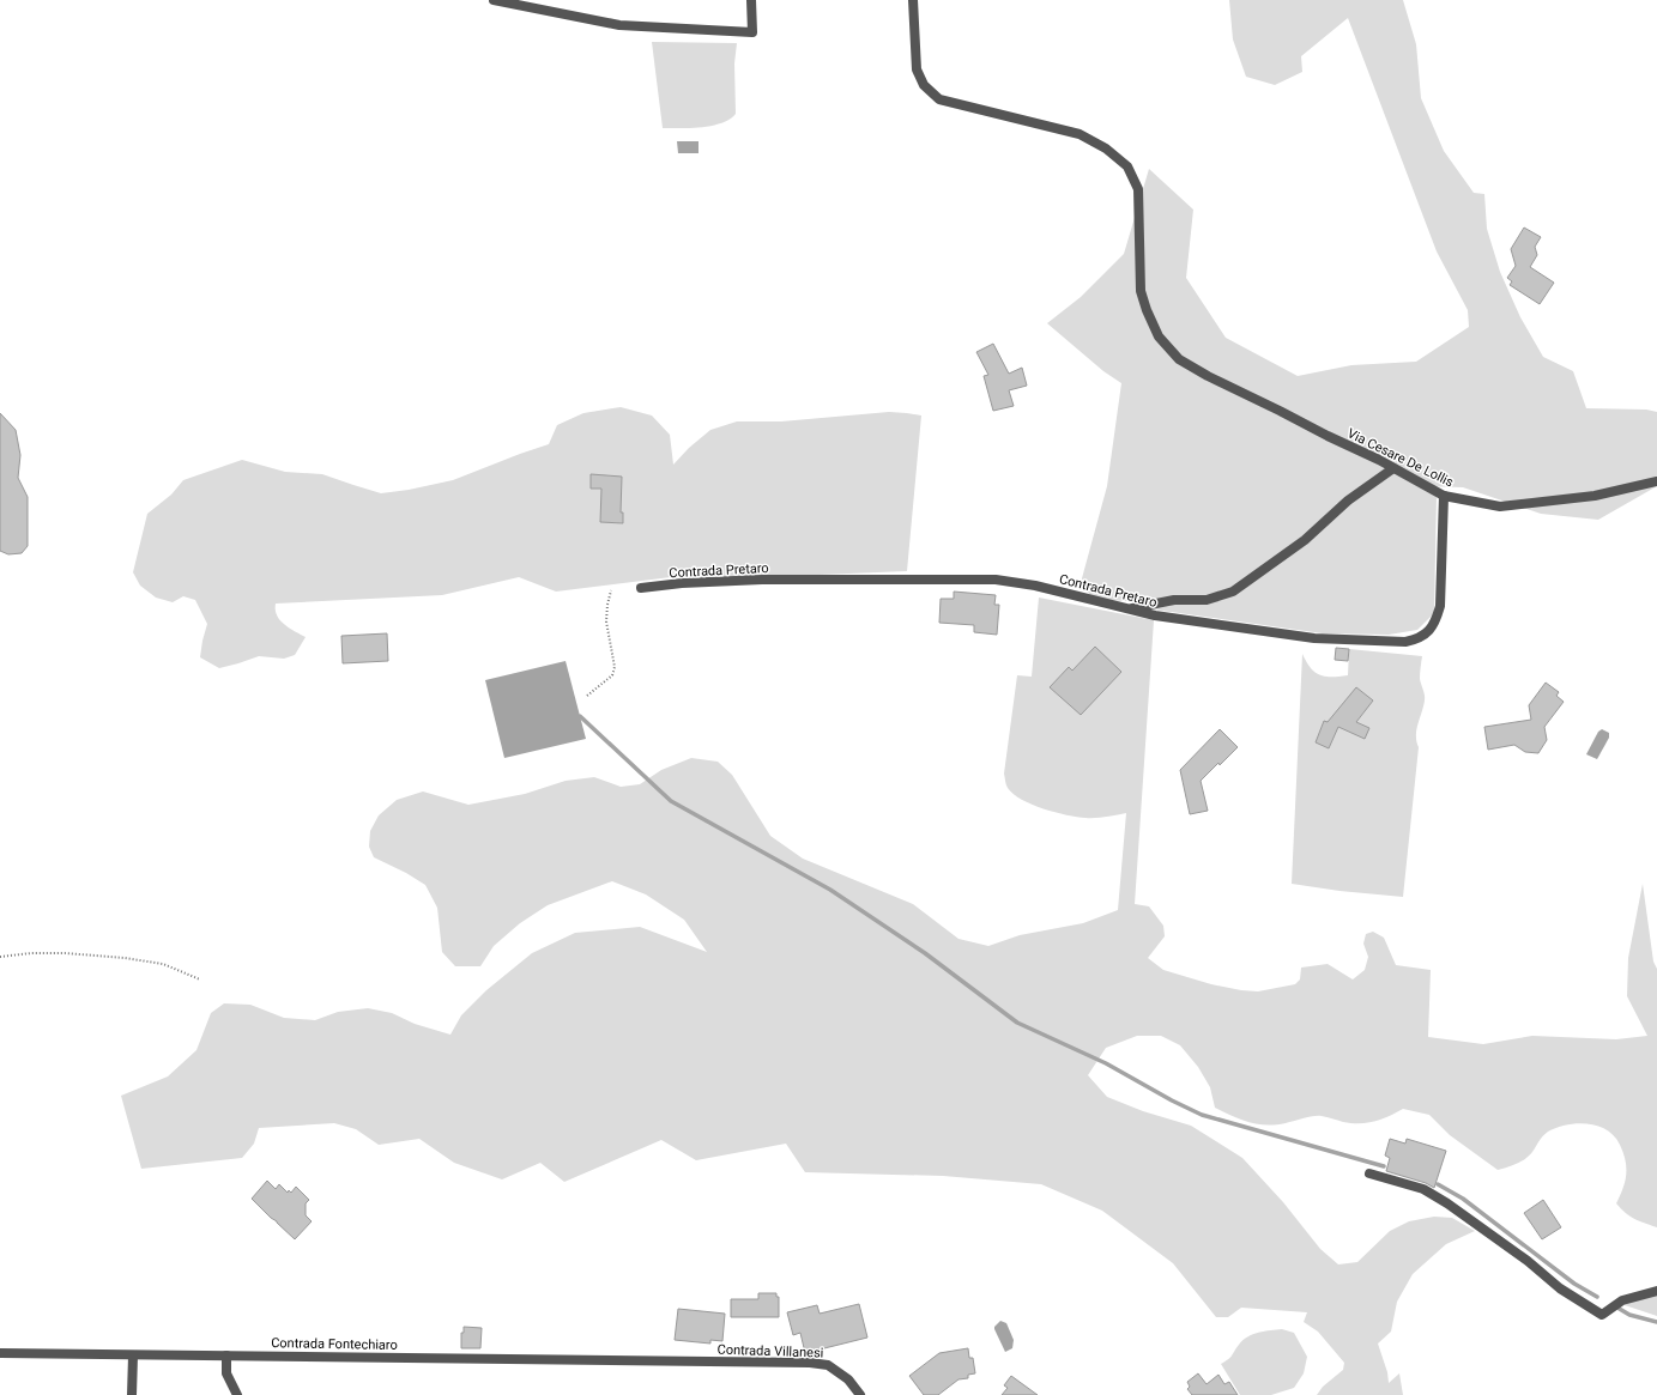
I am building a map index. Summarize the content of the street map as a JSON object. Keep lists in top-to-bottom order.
{
  "streets": {
    "street": [
      "Via Cesare De Lollis",
      "Contrada Pretaro",
      "Contrada Fontechiaro",
      "Contrada Villanesi"
    ]
  },
  "crossings": [
    ["Via Cesare De Lollis", "Contrada Pretaro"],
    ["Contrada Fontechiaro", "Contrada Villanesi"]
  ]
}
